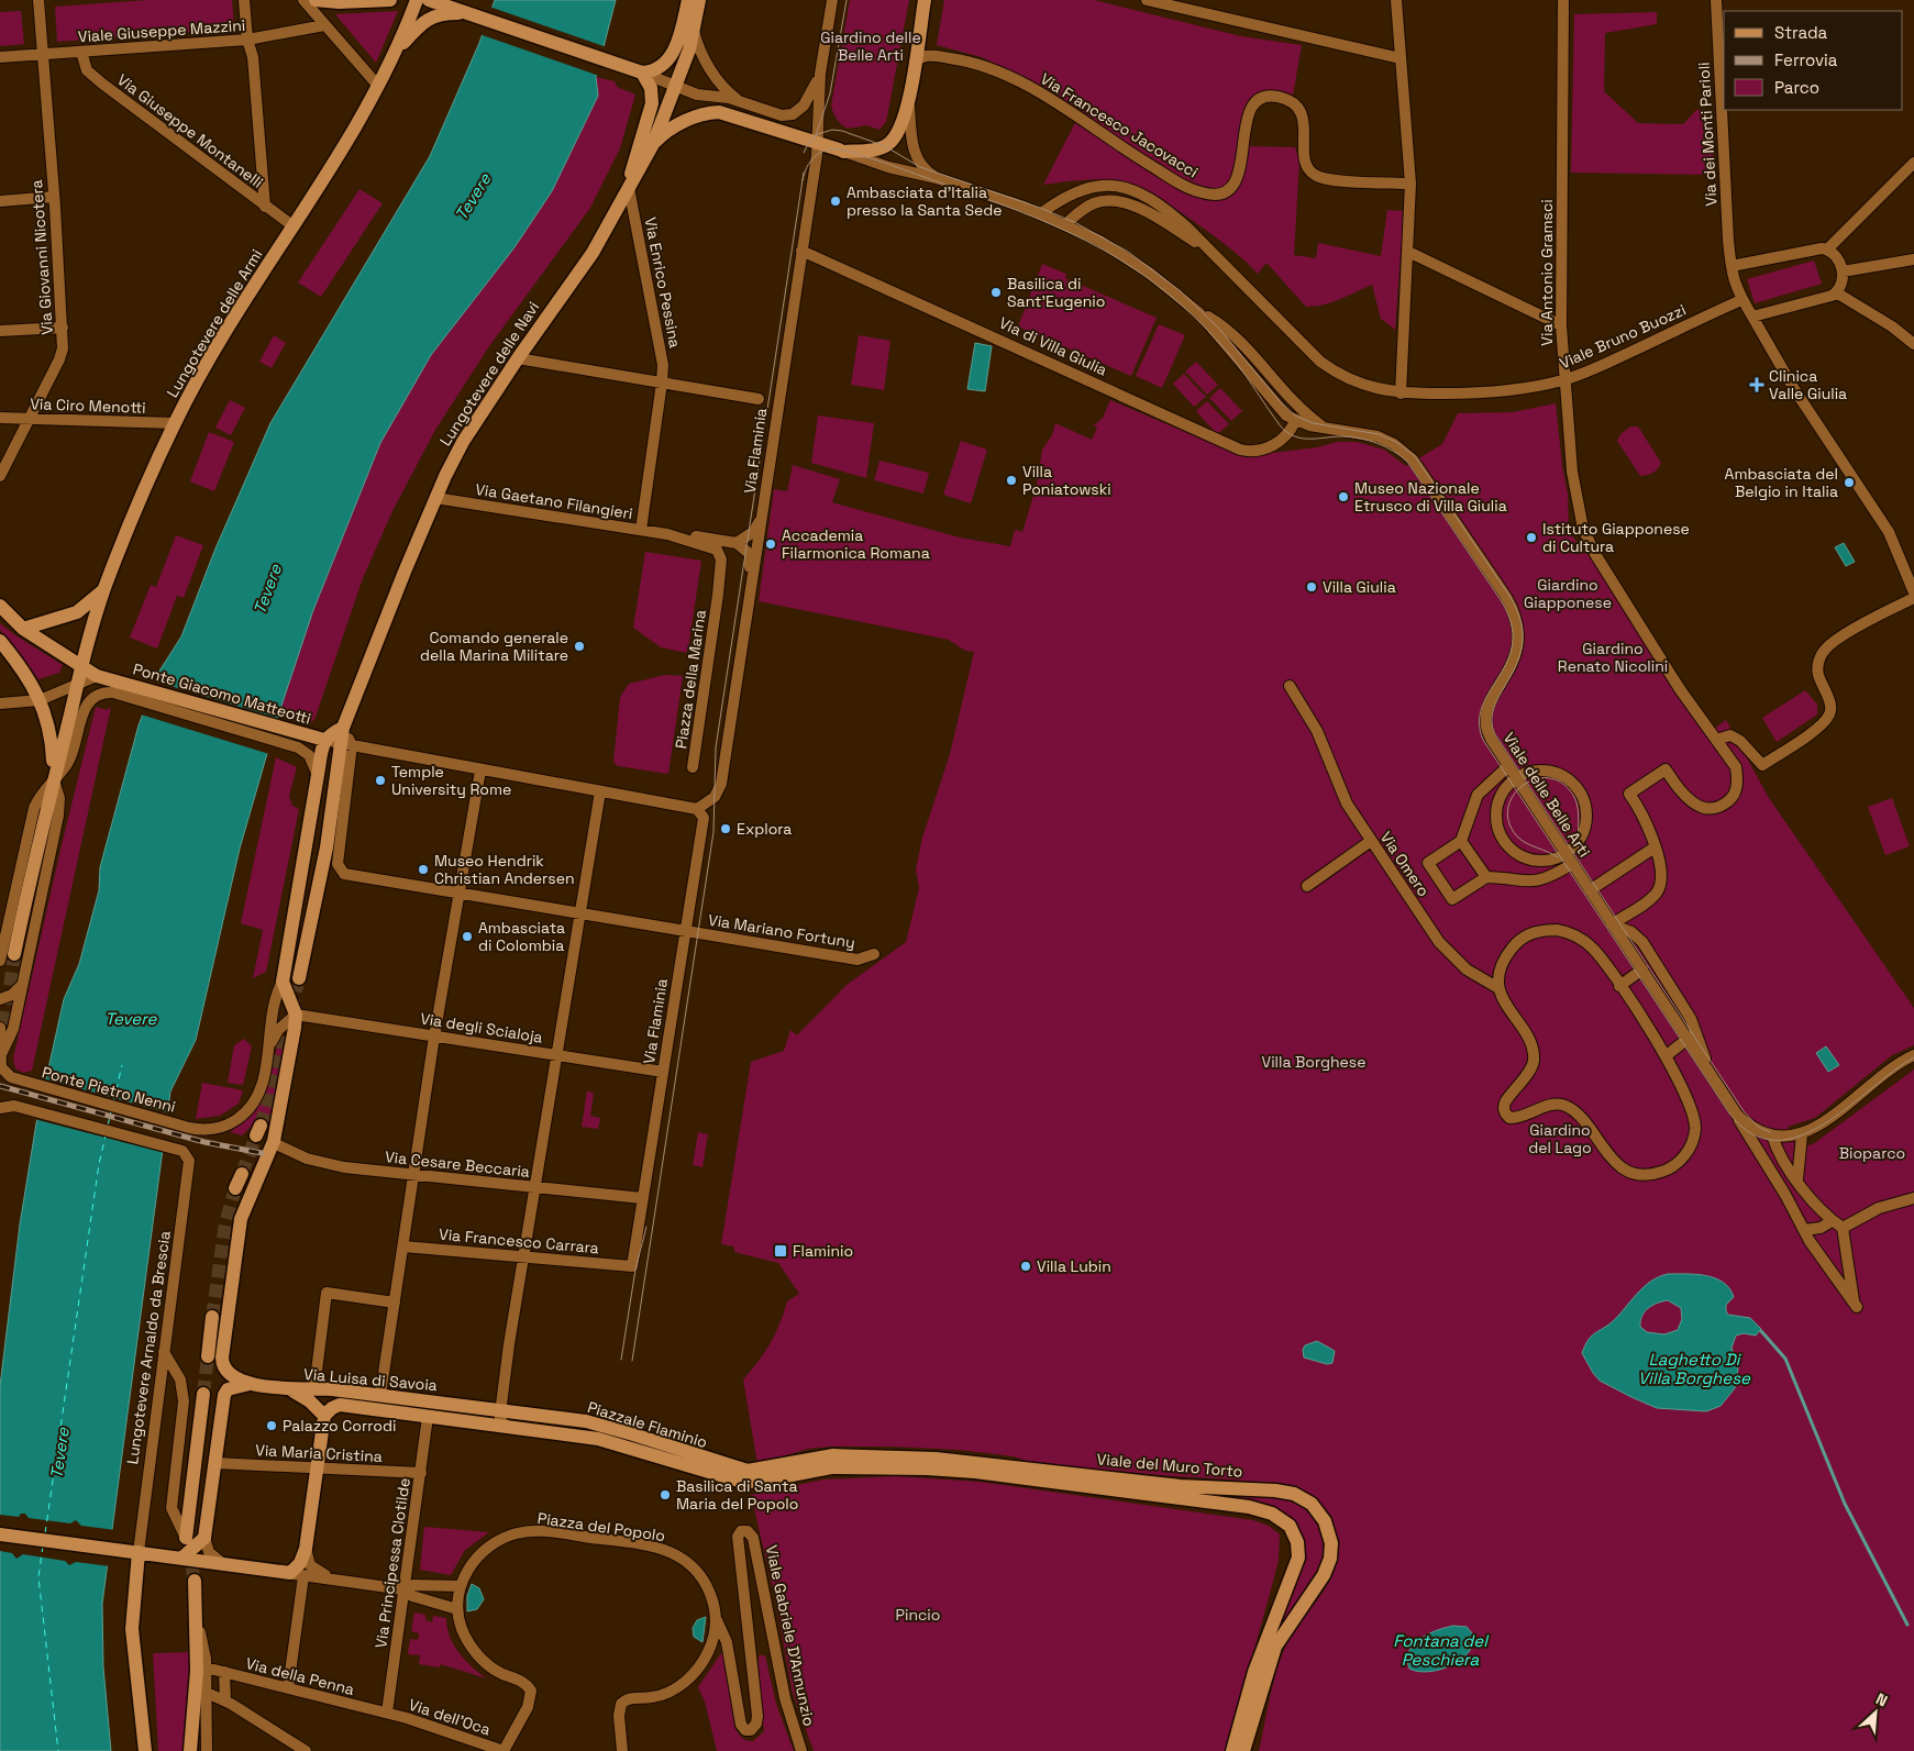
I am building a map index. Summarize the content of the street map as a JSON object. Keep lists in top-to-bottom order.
{
  "streets": {
    "main road": [
      "Lungotevere delle Armi",
      "Lungotevere delle Navi",
      "Ponte Giacomo Matteotti",
      "Via Luisa di Savoia",
      "Piazzale Flaminio",
      "Viale del Muro Torto"
    ],
    "street": [
      "Viale Giuseppe Mazzini",
      "Via Francesco Jacovacci",
      "Via Giuseppe Montanelli",
      "Via dei Monti Parioli",
      "Via Giovanni Nicotera",
      "Via Antonio Gramsci",
      "Via Enrico Pessina",
      "Viale Bruno Buozzi",
      "Via di Villa Giulia",
      "Via Ciro Menotti",
      "Via Flaminia",
      "Via Gaetano Filangieri",
      "Piazza della Marina",
      "Viale delle Belle Arti",
      "Via Omero",
      "Via Mariano Fortuny",
      "Via degli Scialoja",
      "Ponte Pietro Nenni",
      "Via Cesare Beccaria",
      "Via Francesco Carrara",
      "Lungotevere Arnaldo da Brescia",
      "Via Maria Cristina",
      "Piazza del Popolo",
      "Via Principessa Clotilde",
      "Viale Gabriele D'Annunzio",
      "Via della Penna",
      "Via dell'Oca"
    ]
  },
  "crossings": [
    ["Viale Giuseppe Mazzini", "Via Giuseppe Montanelli"],
    ["Viale Giuseppe Mazzini", "Via Giovanni Nicotera"],
    ["Via Giuseppe Montanelli", "Lungotevere delle Armi"],
    ["Via dei Monti Parioli", "Viale Bruno Buozzi"],
    ["Via Giovanni Nicotera", "Via Ciro Menotti"],
    ["Via Antonio Gramsci", "Viale Bruno Buozzi"],
    ["Via Antonio Gramsci", "Viale delle Belle Arti"],
    ["Via Enrico Pessina", "Lungotevere delle Navi"],
    ["Via Enrico Pessina", "Via Gaetano Filangieri"],
    ["Lungotevere delle Armi", "Via Ciro Menotti"],
    ["Lungotevere delle Armi", "Ponte Giacomo Matteotti"],
    ["Via di Villa Giulia", "Via Flaminia"],
    ["Via di Villa Giulia", "Viale delle Belle Arti"],
    ["Lungotevere delle Navi", "Via Gaetano Filangieri"],
    ["Lungotevere delle Navi", "Ponte Giacomo Matteotti"],
    ["Lungotevere delle Navi", "Via Mariano Fortuny"],
    ["Via Flaminia", "Ponte Giacomo Matteotti"],
    ["Via Flaminia", "Via Mariano Fortuny"],
    ["Via Flaminia", "Via degli Scialoja"],
    ["Via Flaminia", "Via Cesare Beccaria"],
    ["Via Flaminia", "Via Francesco Carrara"],
    ["Via Gaetano Filangieri", "Piazza della Marina"],
    ["Ponte Giacomo Matteotti", "Via Mariano Fortuny"],
    ["Via Luisa di Savoia", "Piazzale Flaminio"],
    ["Via Luisa di Savoia", "Via Principessa Clotilde"],
    ["Piazzale Flaminio", "Viale del Muro Torto"],
    ["Via Maria Cristina", "Via Principessa Clotilde"],
    ["Piazza del Popolo", "Viale Gabriele D'Annunzio"],
    ["Piazza del Popolo", "Via dell'Oca"],
    ["Via Principessa Clotilde", "Via della Penna"],
    ["Via Principessa Clotilde", "Via dell'Oca"],
    ["Via della Penna", "Via dell'Oca"]
  ],
  "water": ["Tevere", "Laghetto Di Villa Borghese", "Fontana del Peschiera"],
  "parks": [
    "Giardino delle Belle Arti",
    "Giardino Giapponese",
    "Giardino Renato Nicolini",
    "Villa Borghese",
    "Giardino del Lago",
    "Bioparco",
    "Pincio"
  ],
  "places": {
    "other": [
      "Ambasciata d'Italia presso la Santa Sede",
      "Basilica di Sant'Eugenio",
      "Villa Poniatowski",
      "Ambasciata del Belgio in Italia",
      "Museo Nazionale Etrusco di Villa Giulia",
      "Istituto Giapponese di Cultura",
      "Accademia Filarmonica Romana",
      "Villa Giulia",
      "Comando generale della Marina Militare",
      "Temple University Rome",
      "Explora",
      "Museo Hendrik Christian Andersen",
      "Ambasciata di Colombia",
      "Villa Lubin",
      "Palazzo Corrodi",
      "Basilica di Santa Maria del Popolo"
    ],
    "health": ["Clinica Valle Giulia"],
    "transit": ["Flaminio"]
  },
  "legend": ["Strada", "Ferrovia", "Parco"],
  "north": "top right"
}
